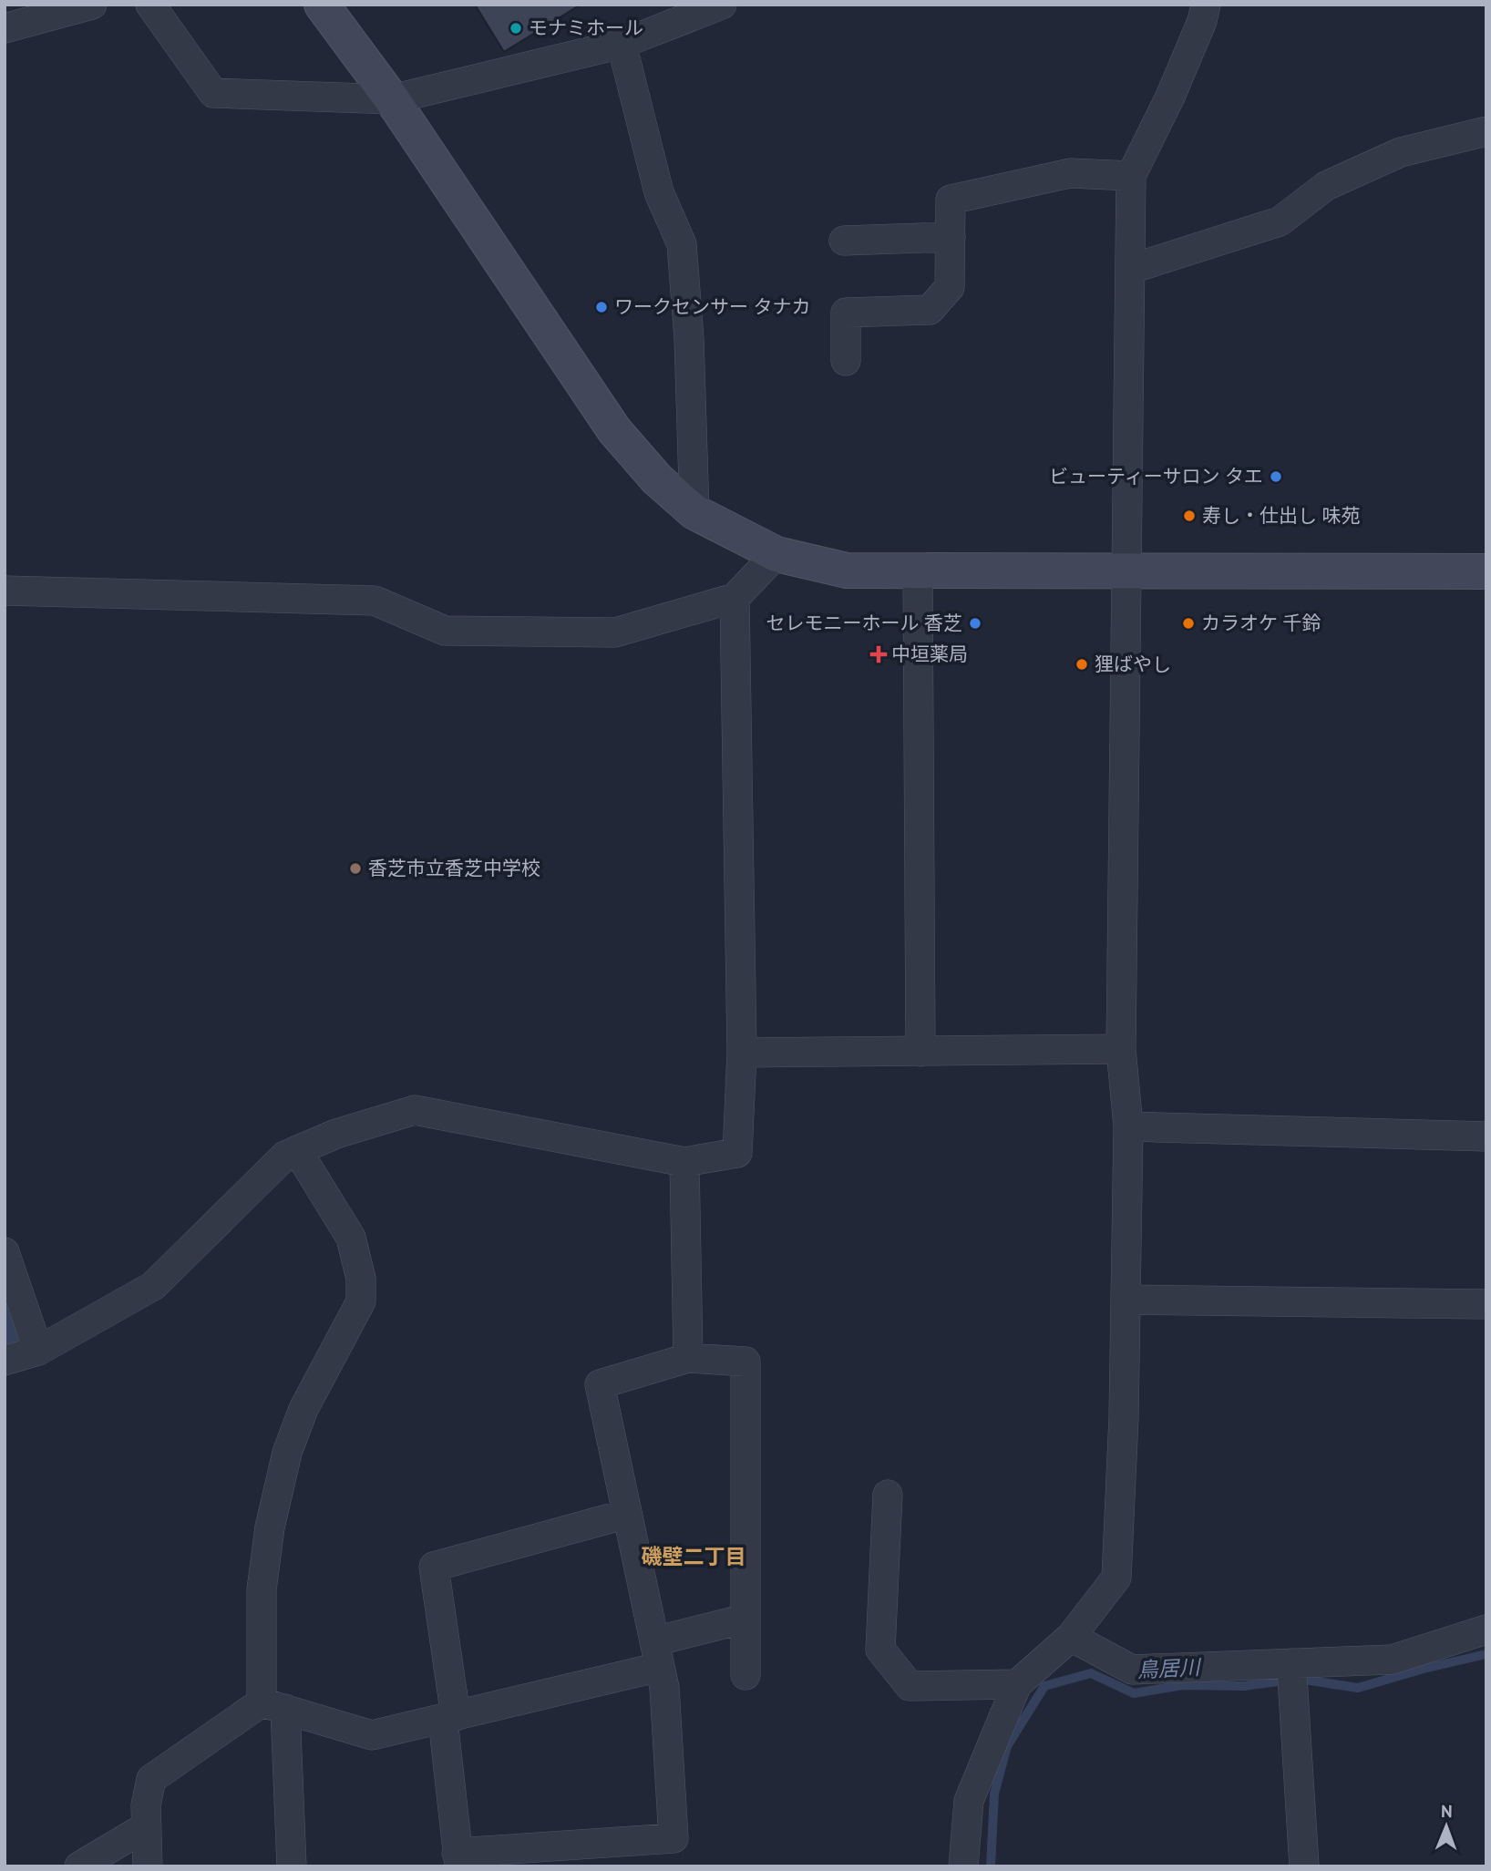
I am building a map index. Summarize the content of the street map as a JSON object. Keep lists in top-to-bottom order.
{
  "districts": ["磯壁二丁目"],
  "water": ["鳥居川"],
  "places": {
    "other": [
      "モナミホール",
      "ワークセンサー タナカ",
      "ビューティーサロン タエ",
      "寿し・仕出し 味苑",
      "セレモニーホール 香芝",
      "カラオケ 千鈴",
      "狸ばやし",
      "香芝市立香芝中学校"
    ],
    "health": ["中垣薬局"]
  },
  "north": "top"
}
